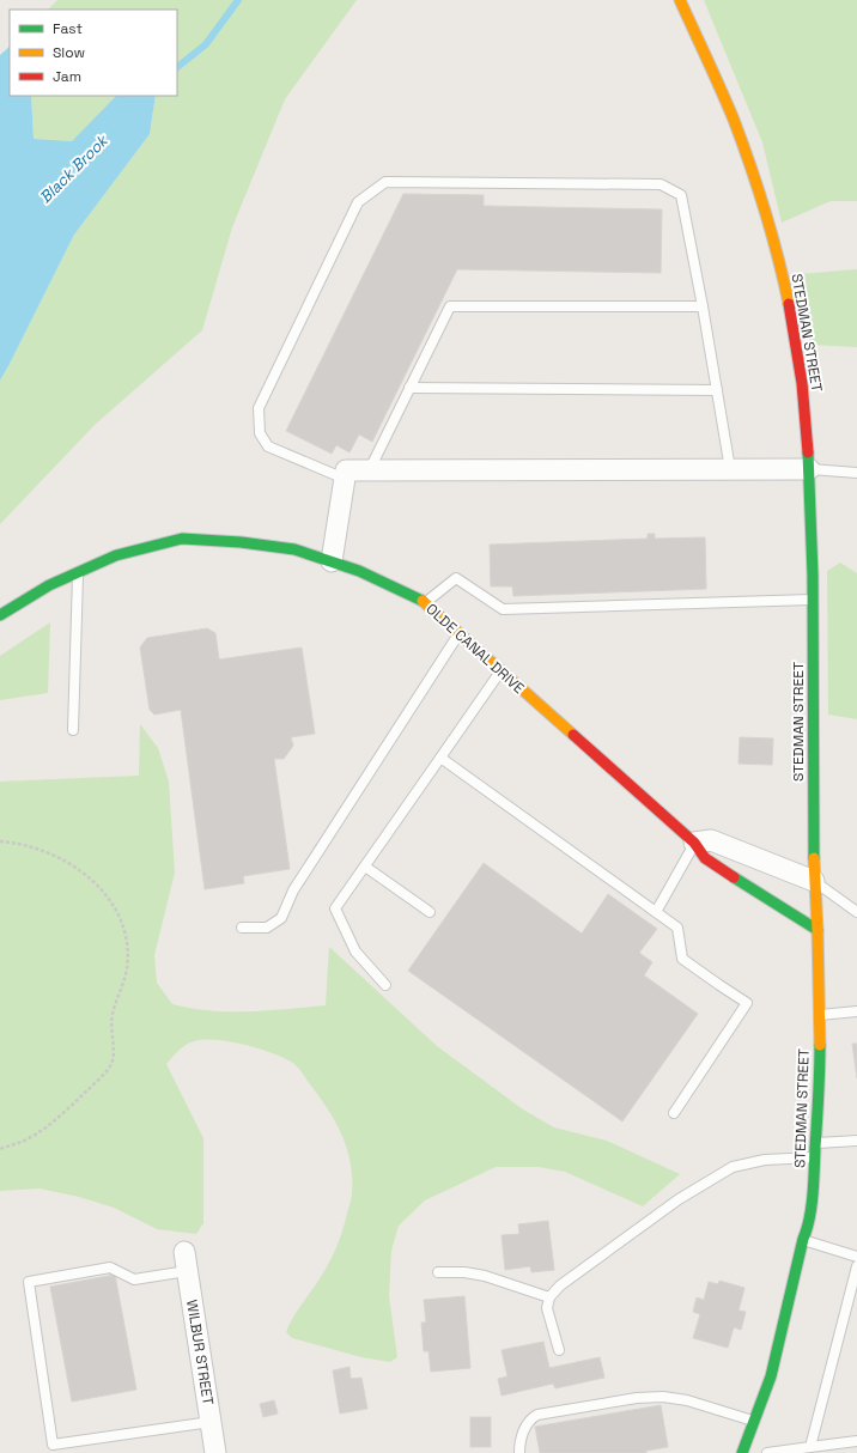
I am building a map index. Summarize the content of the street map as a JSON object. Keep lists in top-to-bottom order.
{
  "streets": {
    "main road": ["STEDMAN STREET", "OLDE CANAL DRIVE"],
    "street": ["WILBUR STREET"]
  },
  "crossings": [
    ["STEDMAN STREET", "OLDE CANAL DRIVE"]
  ],
  "water": ["Black Brook"],
  "legend": ["Fast", "Slow", "Jam"]
}
